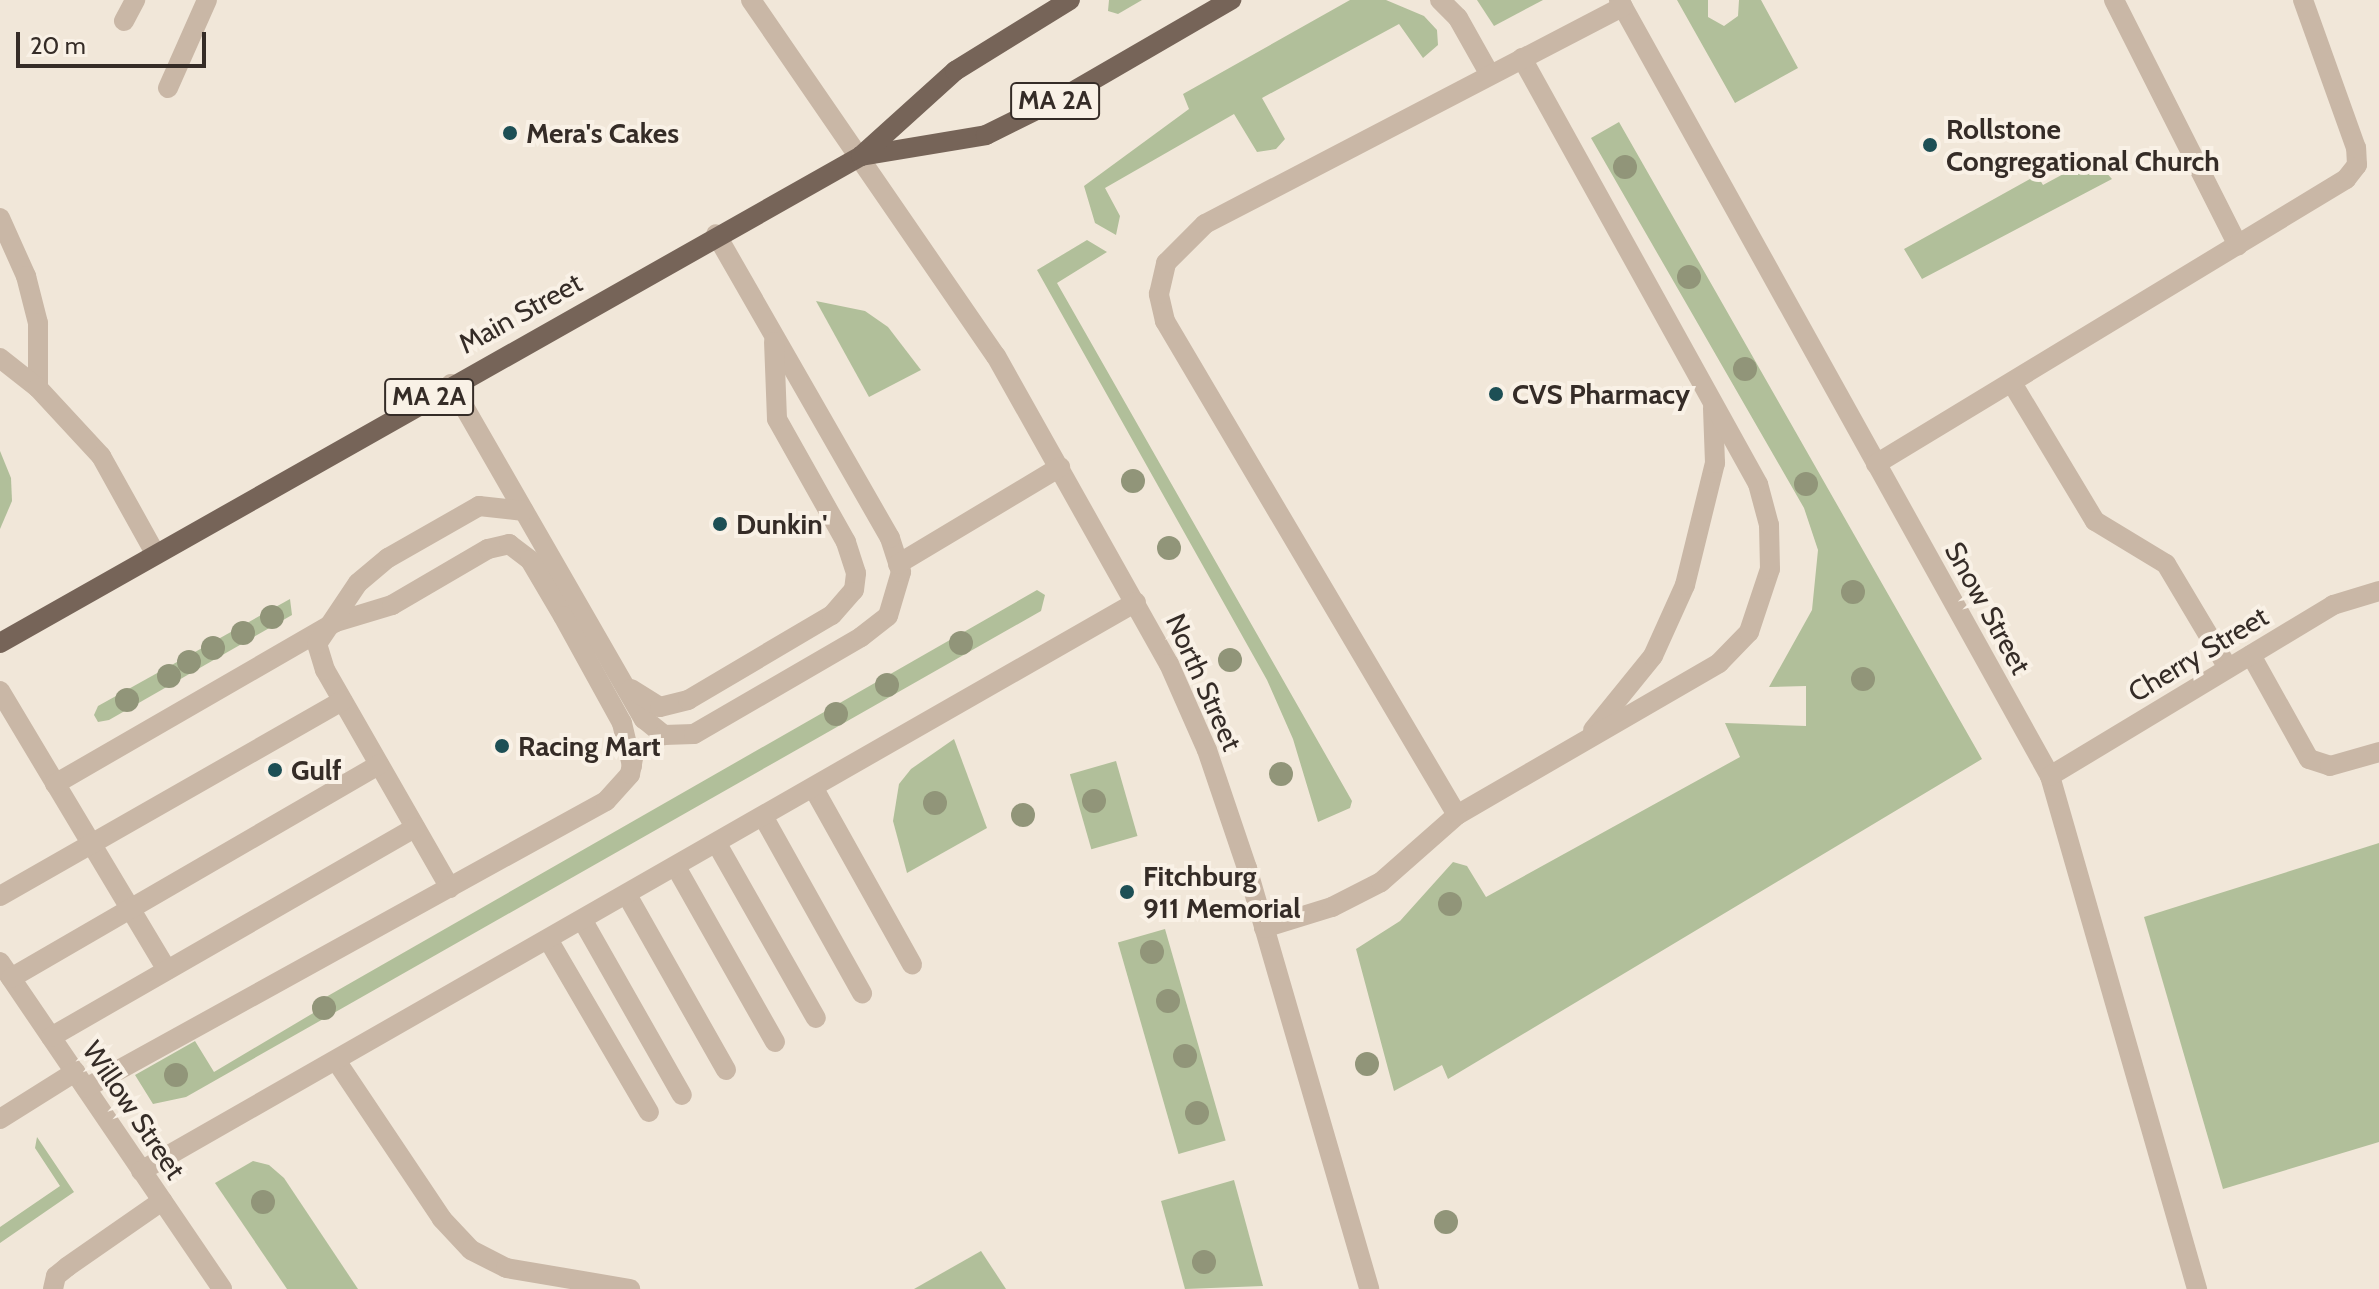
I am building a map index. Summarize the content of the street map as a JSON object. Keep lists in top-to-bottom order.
{
  "streets": {
    "main road": ["MA 2A", "Main Street"],
    "street": [
      "Snow Street",
      "Cherry Street",
      "North Street",
      "Willow Street"
    ]
  },
  "crossings": [
    ["Main Street", "North Street"],
    ["Snow Street", "Cherry Street"]
  ],
  "places": [
    "Mera's Cakes",
    "Rollstone Congregational Church",
    "CVS Pharmacy",
    "Dunkin'",
    "Racing Mart",
    "Gulf",
    "Fitchburg 911 Memorial"
  ],
  "scale_bar": "20 m"
}
